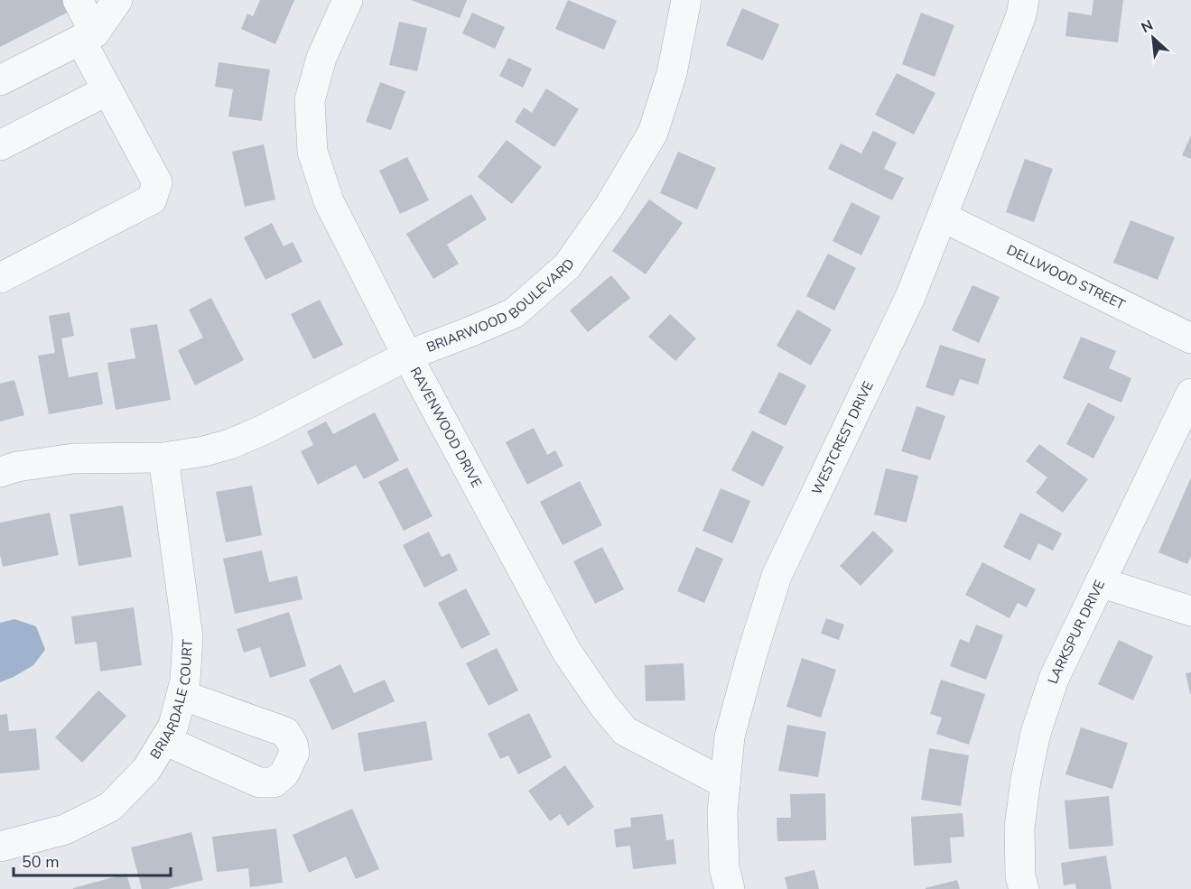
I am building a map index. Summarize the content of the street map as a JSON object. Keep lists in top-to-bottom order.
{
  "streets": {
    "street": [
      "DELLWOOD STREET",
      "BRIARWOOD BOULEVARD",
      "RAVENWOOD DRIVE",
      "WESTCREST DRIVE",
      "LARKSPUR DRIVE",
      "BRIARDALE COURT"
    ]
  },
  "crossings": [
    ["DELLWOOD STREET", "WESTCREST DRIVE"],
    ["BRIARWOOD BOULEVARD", "RAVENWOOD DRIVE"],
    ["BRIARWOOD BOULEVARD", "BRIARDALE COURT"],
    ["RAVENWOOD DRIVE", "WESTCREST DRIVE"]
  ],
  "scale_bar": "50 m",
  "north": "top left"
}
